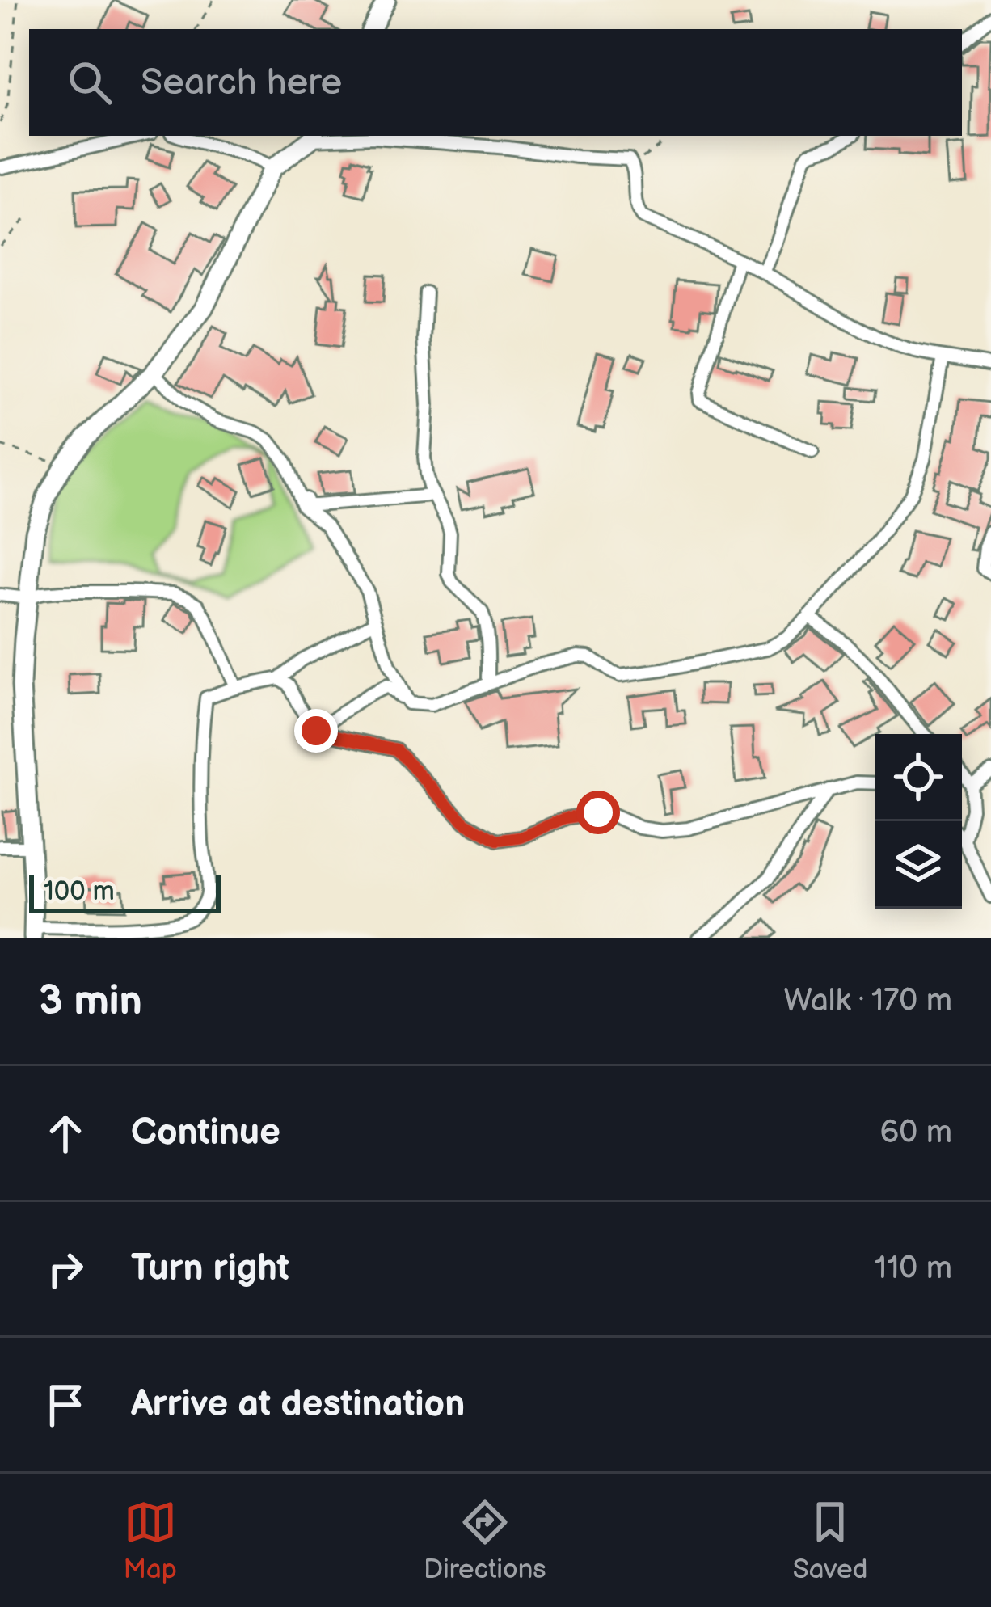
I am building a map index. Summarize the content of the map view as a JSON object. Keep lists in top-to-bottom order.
{
  "scale_bar": "100 m",
  "page": {
    "search": "Search here",
    "scale": "100 m",
    "heading": ["3 min", "Walk · 170 m"],
    "list": [
      ["Continue", "60 m"],
      ["Turn right", "110 m"],
      "Arrive at destination"
    ],
    "nav": ["Map", "Directions", "Saved"]
  }
}
